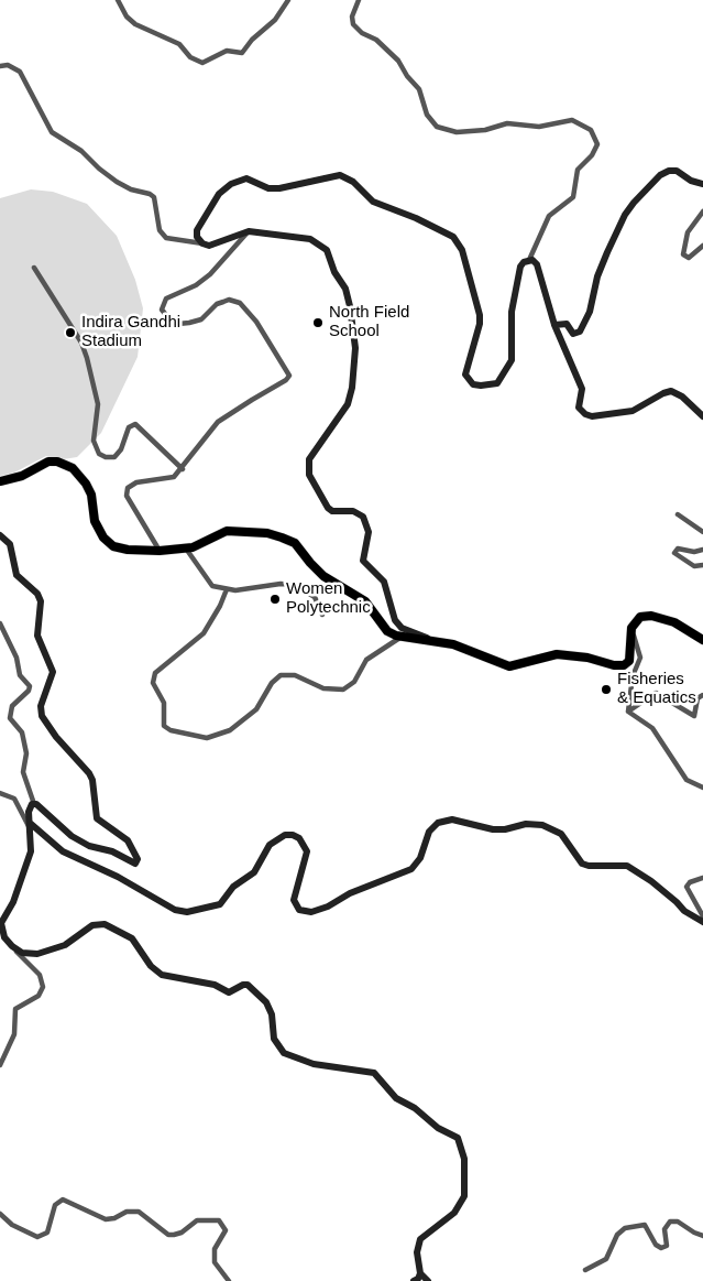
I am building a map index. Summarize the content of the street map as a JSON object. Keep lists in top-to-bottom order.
{
  "places": [
    "North Field School",
    "Indira Gandhi Stadium",
    "Women Polytechnic",
    "Fisheries & Equatics"
  ]
}
